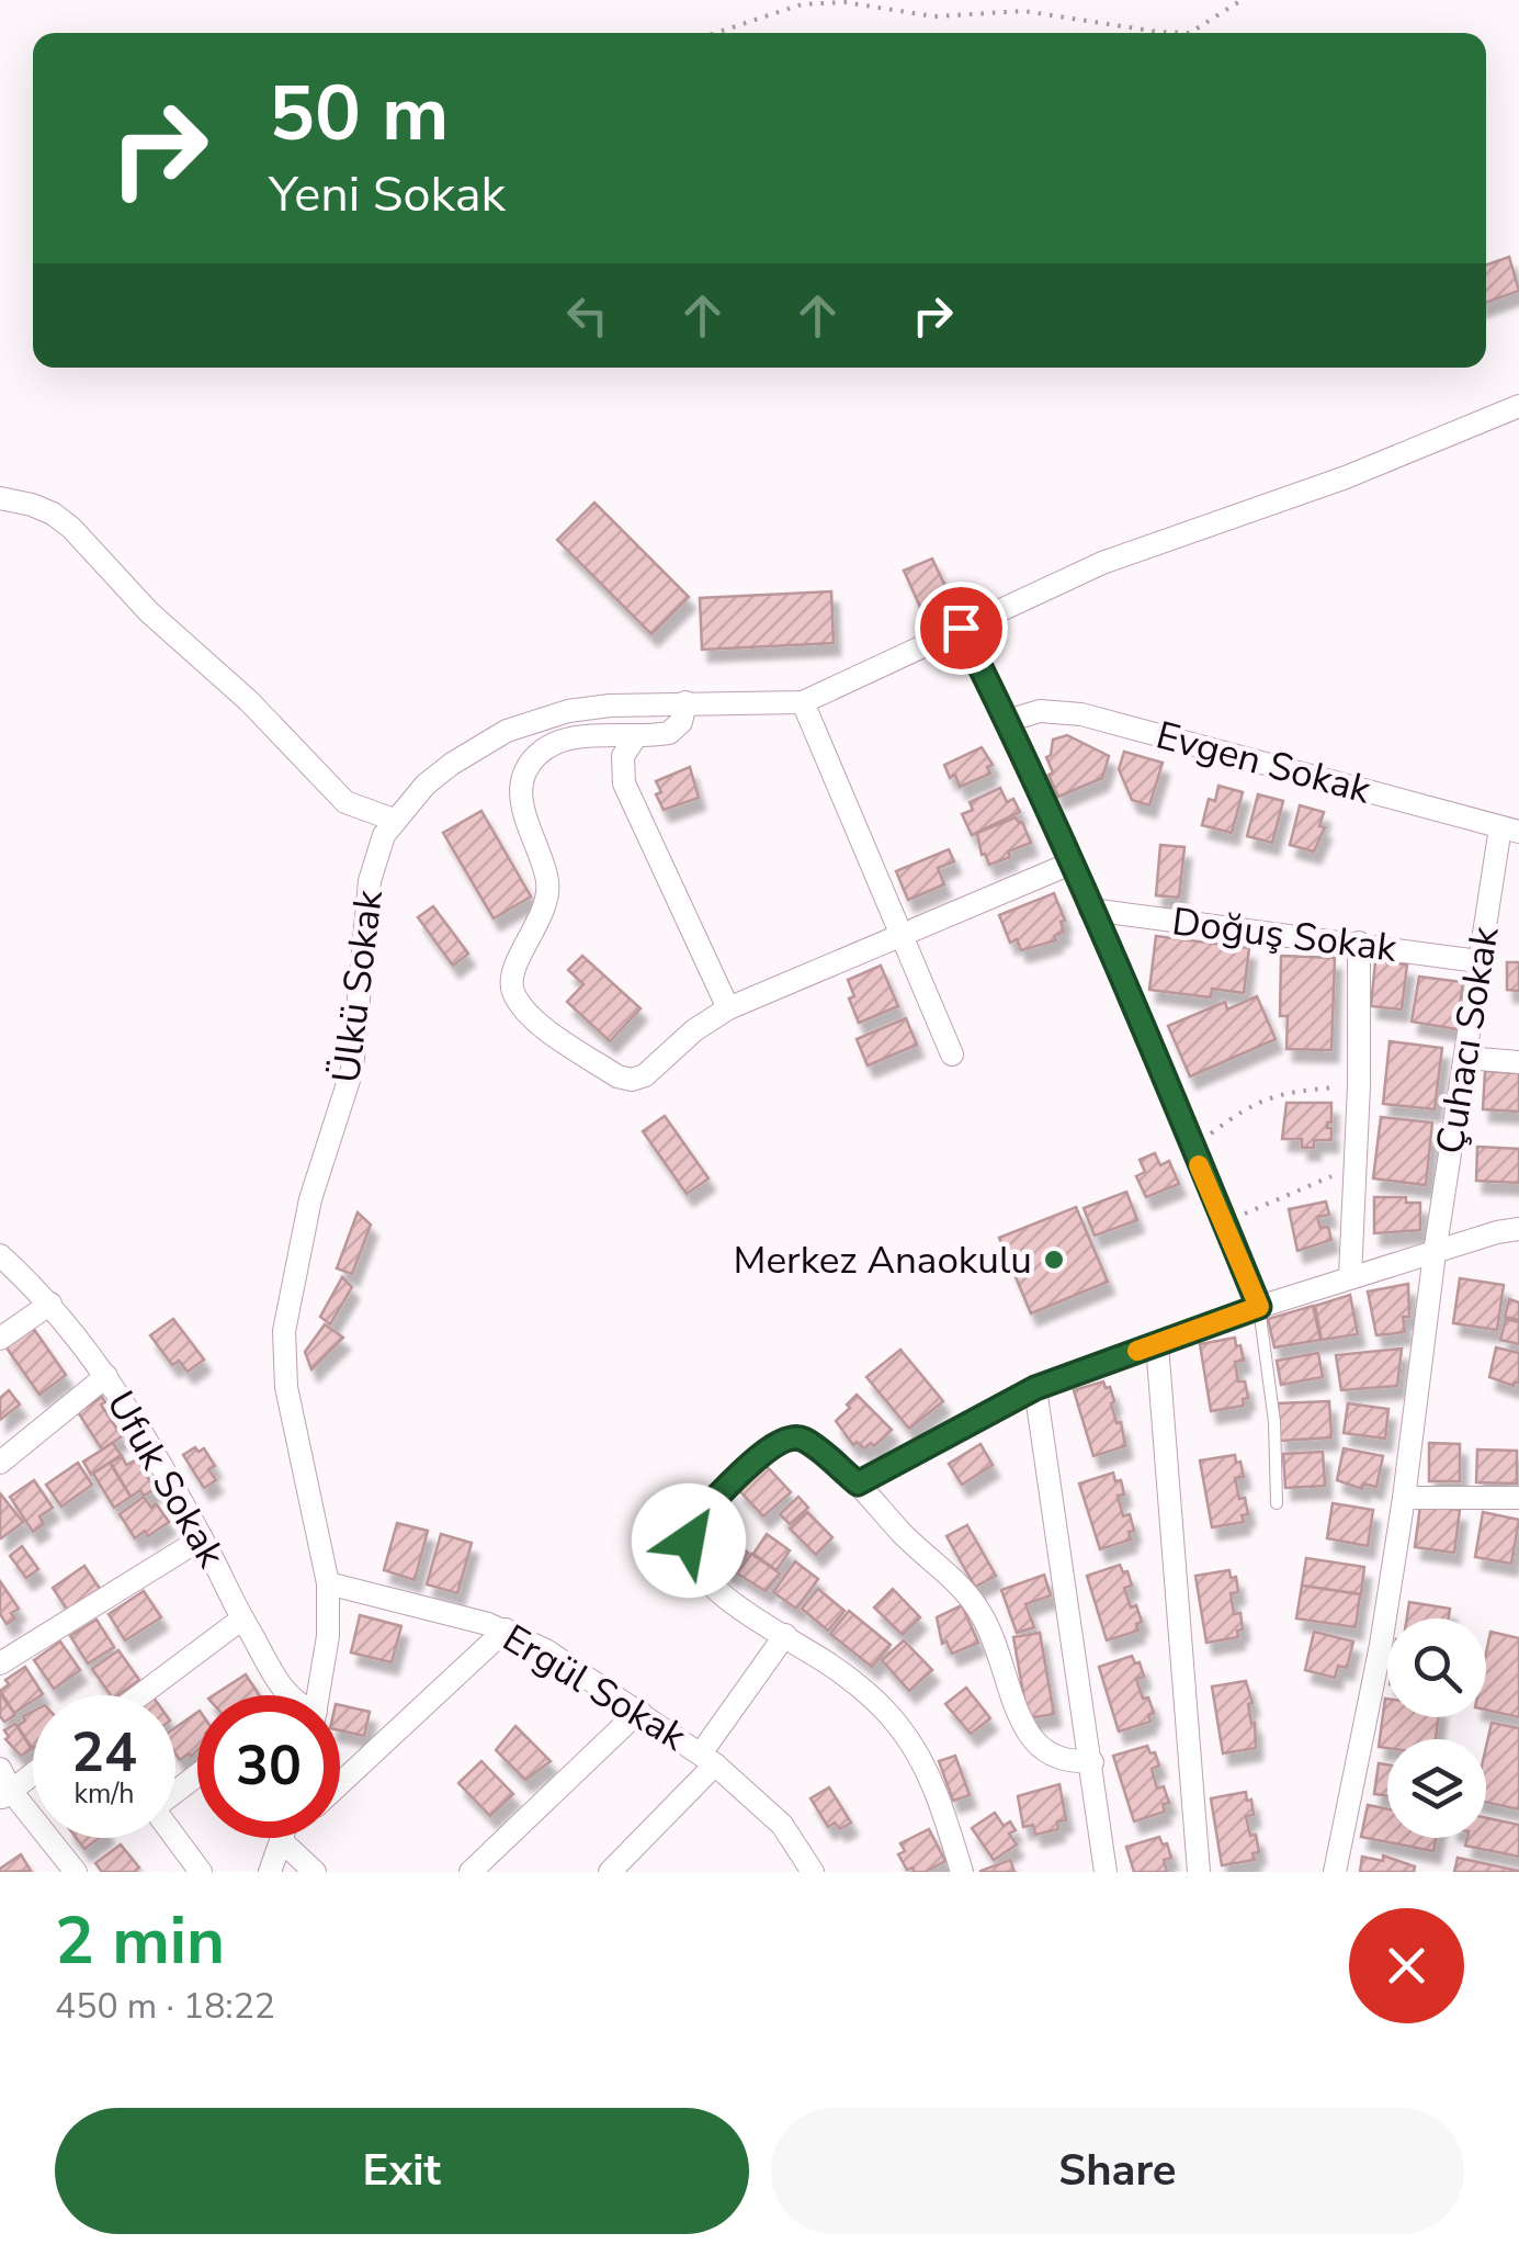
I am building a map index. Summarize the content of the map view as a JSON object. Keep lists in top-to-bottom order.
{
  "streets": {
    "street": [
      "Evgen Sokak",
      "Doğuş Sokak",
      "Ülkü Sokak",
      "Çuhacı Sokak",
      "Ufuk Sokak",
      "Ergül Sokak"
    ]
  },
  "crossings": [
    ["Evgen Sokak", "Çuhacı Sokak"],
    ["Doğuş Sokak", "Çuhacı Sokak"],
    ["Ülkü Sokak", "Ergül Sokak"]
  ],
  "places": ["Merkez Anaokulu"],
  "page": {
    "turn": ["50 m", "Yeni Sokak"],
    "speed": "24 km/h",
    "limit": "30",
    "heading": ["2 min", "450 m · 18:22"],
    "buttons": ["Exit", "Share"]
  }
}
